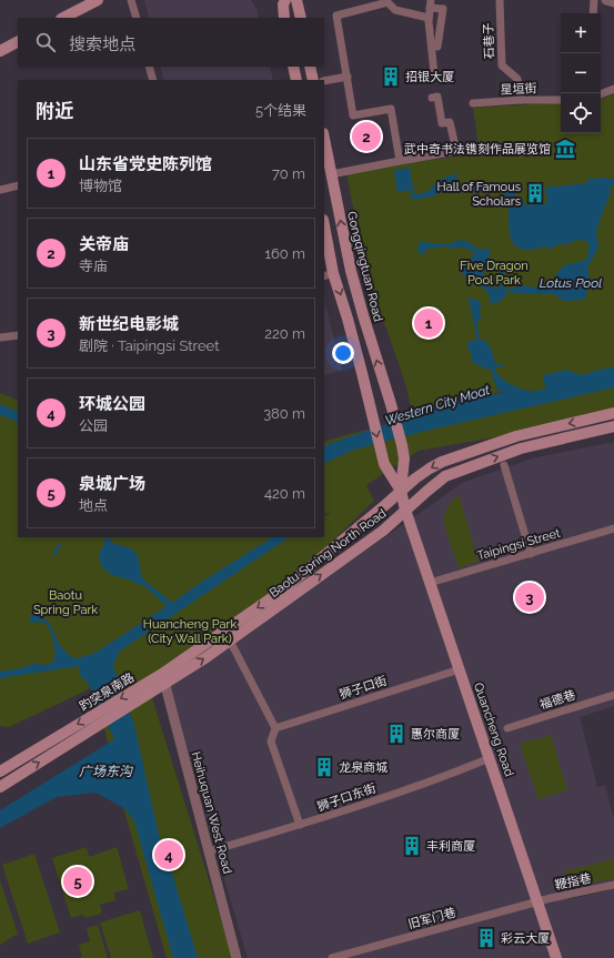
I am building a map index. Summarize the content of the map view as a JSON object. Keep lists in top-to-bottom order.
{
  "streets": {
    "main road": [
      "Gongqingtuan Road",
      "Baotu Spring North Road",
      "趵突泉南路",
      "Quancheng Road"
    ],
    "street": [
      "石巷子",
      "星垣街",
      "Taipingsi Street",
      "狮子口街",
      "福德巷",
      "狮子口东街",
      "Heihuquan West Road",
      "鞭指巷",
      "旧军门巷"
    ]
  },
  "crossings": [
    ["石巷子", "星垣街"],
    ["Gongqingtuan Road", "Baotu Spring North Road"],
    ["Gongqingtuan Road", "Quancheng Road"],
    ["Taipingsi Street", "Quancheng Road"],
    ["Baotu Spring North Road", "趵突泉南路"],
    ["Baotu Spring North Road", "Quancheng Road"],
    ["Baotu Spring North Road", "Heihuquan West Road"],
    ["狮子口街", "Quancheng Road"],
    ["趵突泉南路", "Heihuquan West Road"],
    ["Quancheng Road", "狮子口东街"],
    ["Quancheng Road", "鞭指巷"],
    ["Quancheng Road", "旧军门巷"],
    ["狮子口东街", "Heihuquan West Road"],
    ["鞭指巷", "旧军门巷"]
  ],
  "water": ["Lotus Pool", "Western City Moat", "广场东沟"],
  "parks": ["Five Dragon Pool Park", "Baotu Spring Park", "Huancheng Park (City Wall Park)"],
  "places": {
    "building": [
      "招银大厦",
      "Hall of Famous Scholars",
      "惠尔商厦",
      "龙泉商城",
      "丰利商厦",
      "彩云大厦"
    ],
    "museum": ["武中奇书法镌刻作品展览馆"]
  },
  "page": {
    "map_buttons": ["+", "−"],
    "search": "搜索地点",
    "heading": ["附近", "5个结果"],
    "pins": [
      "2",
      "1",
      "3",
      "4",
      "5"
    ],
    "list": [
      {
        "mark": "1",
        "name": "山东省党史陈列馆",
        "note": "博物馆",
        "value": "70 m"
      },
      {
        "mark": "2",
        "name": "关帝庙",
        "note": "寺庙",
        "value": "160 m"
      },
      {
        "mark": "3",
        "name": "新世纪电影城",
        "note": "剧院 · Taipingsi Street",
        "value": "220 m"
      },
      {
        "mark": "4",
        "name": "环城公园",
        "note": "公园",
        "value": "380 m"
      },
      {
        "mark": "5",
        "name": "泉城广场",
        "note": "地点",
        "value": "420 m"
      }
    ]
  }
}
